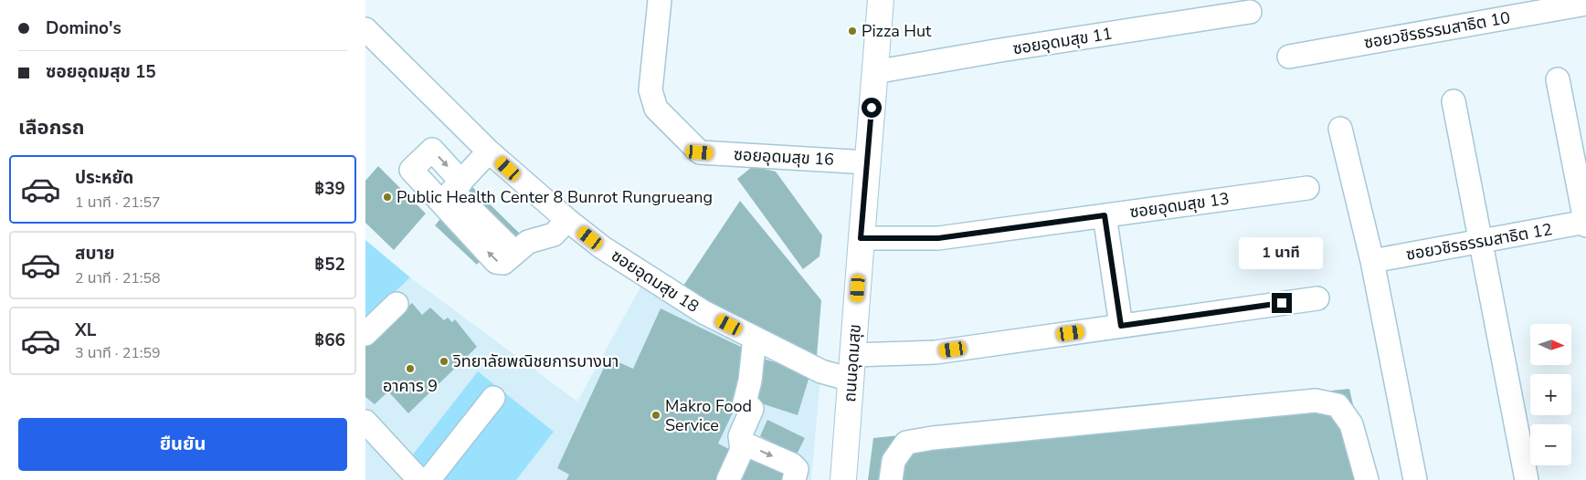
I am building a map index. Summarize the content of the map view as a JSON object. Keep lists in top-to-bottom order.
{
  "streets": {
    "main road": ["ถนนอุดมสุข"],
    "street": [
      "ซอยวชิรธรรมสาธิต 10",
      "ซอยอุดมสุข 11",
      "ซอยอุดมสุข 16",
      "ซอยอุดมสุข 13",
      "ซอยวชิรธรรมสาธิต 12",
      "ซอยอุดมสุข 18"
    ]
  },
  "crossings": [
    ["ซอยอุดมสุข 11", "ถนนอุดมสุข"],
    ["ซอยอุดมสุข 16", "ถนนอุดมสุข"],
    ["ซอยอุดมสุข 13", "ถนนอุดมสุข"],
    ["ซอยอุดมสุข 18", "ถนนอุดมสุข"]
  ],
  "places": [
    "Pizza Hut",
    "Public Health Center 8 Bunrot Rungrueang",
    "วิทยาลัยพณิชยการบางนา",
    "อาคาร 9",
    "Makro Food Service"
  ],
  "north": "right",
  "page": {
    "banner": ["Domino's", "ซอยอุดมสุข 15"],
    "heading": "เลือกรถ",
    "list": [
      {
        "name": "ประหยัด",
        "note": "1 นาที · 21:57",
        "value": "฿39"
      },
      {
        "name": "สบาย",
        "note": "2 นาที · 21:58",
        "value": "฿52"
      },
      {
        "name": "XL",
        "note": "3 นาที · 21:59",
        "value": "฿66"
      }
    ],
    "bubble": "1 นาที",
    "map_buttons": ["+", "−"],
    "buttons": "ยืนยัน"
  }
}
